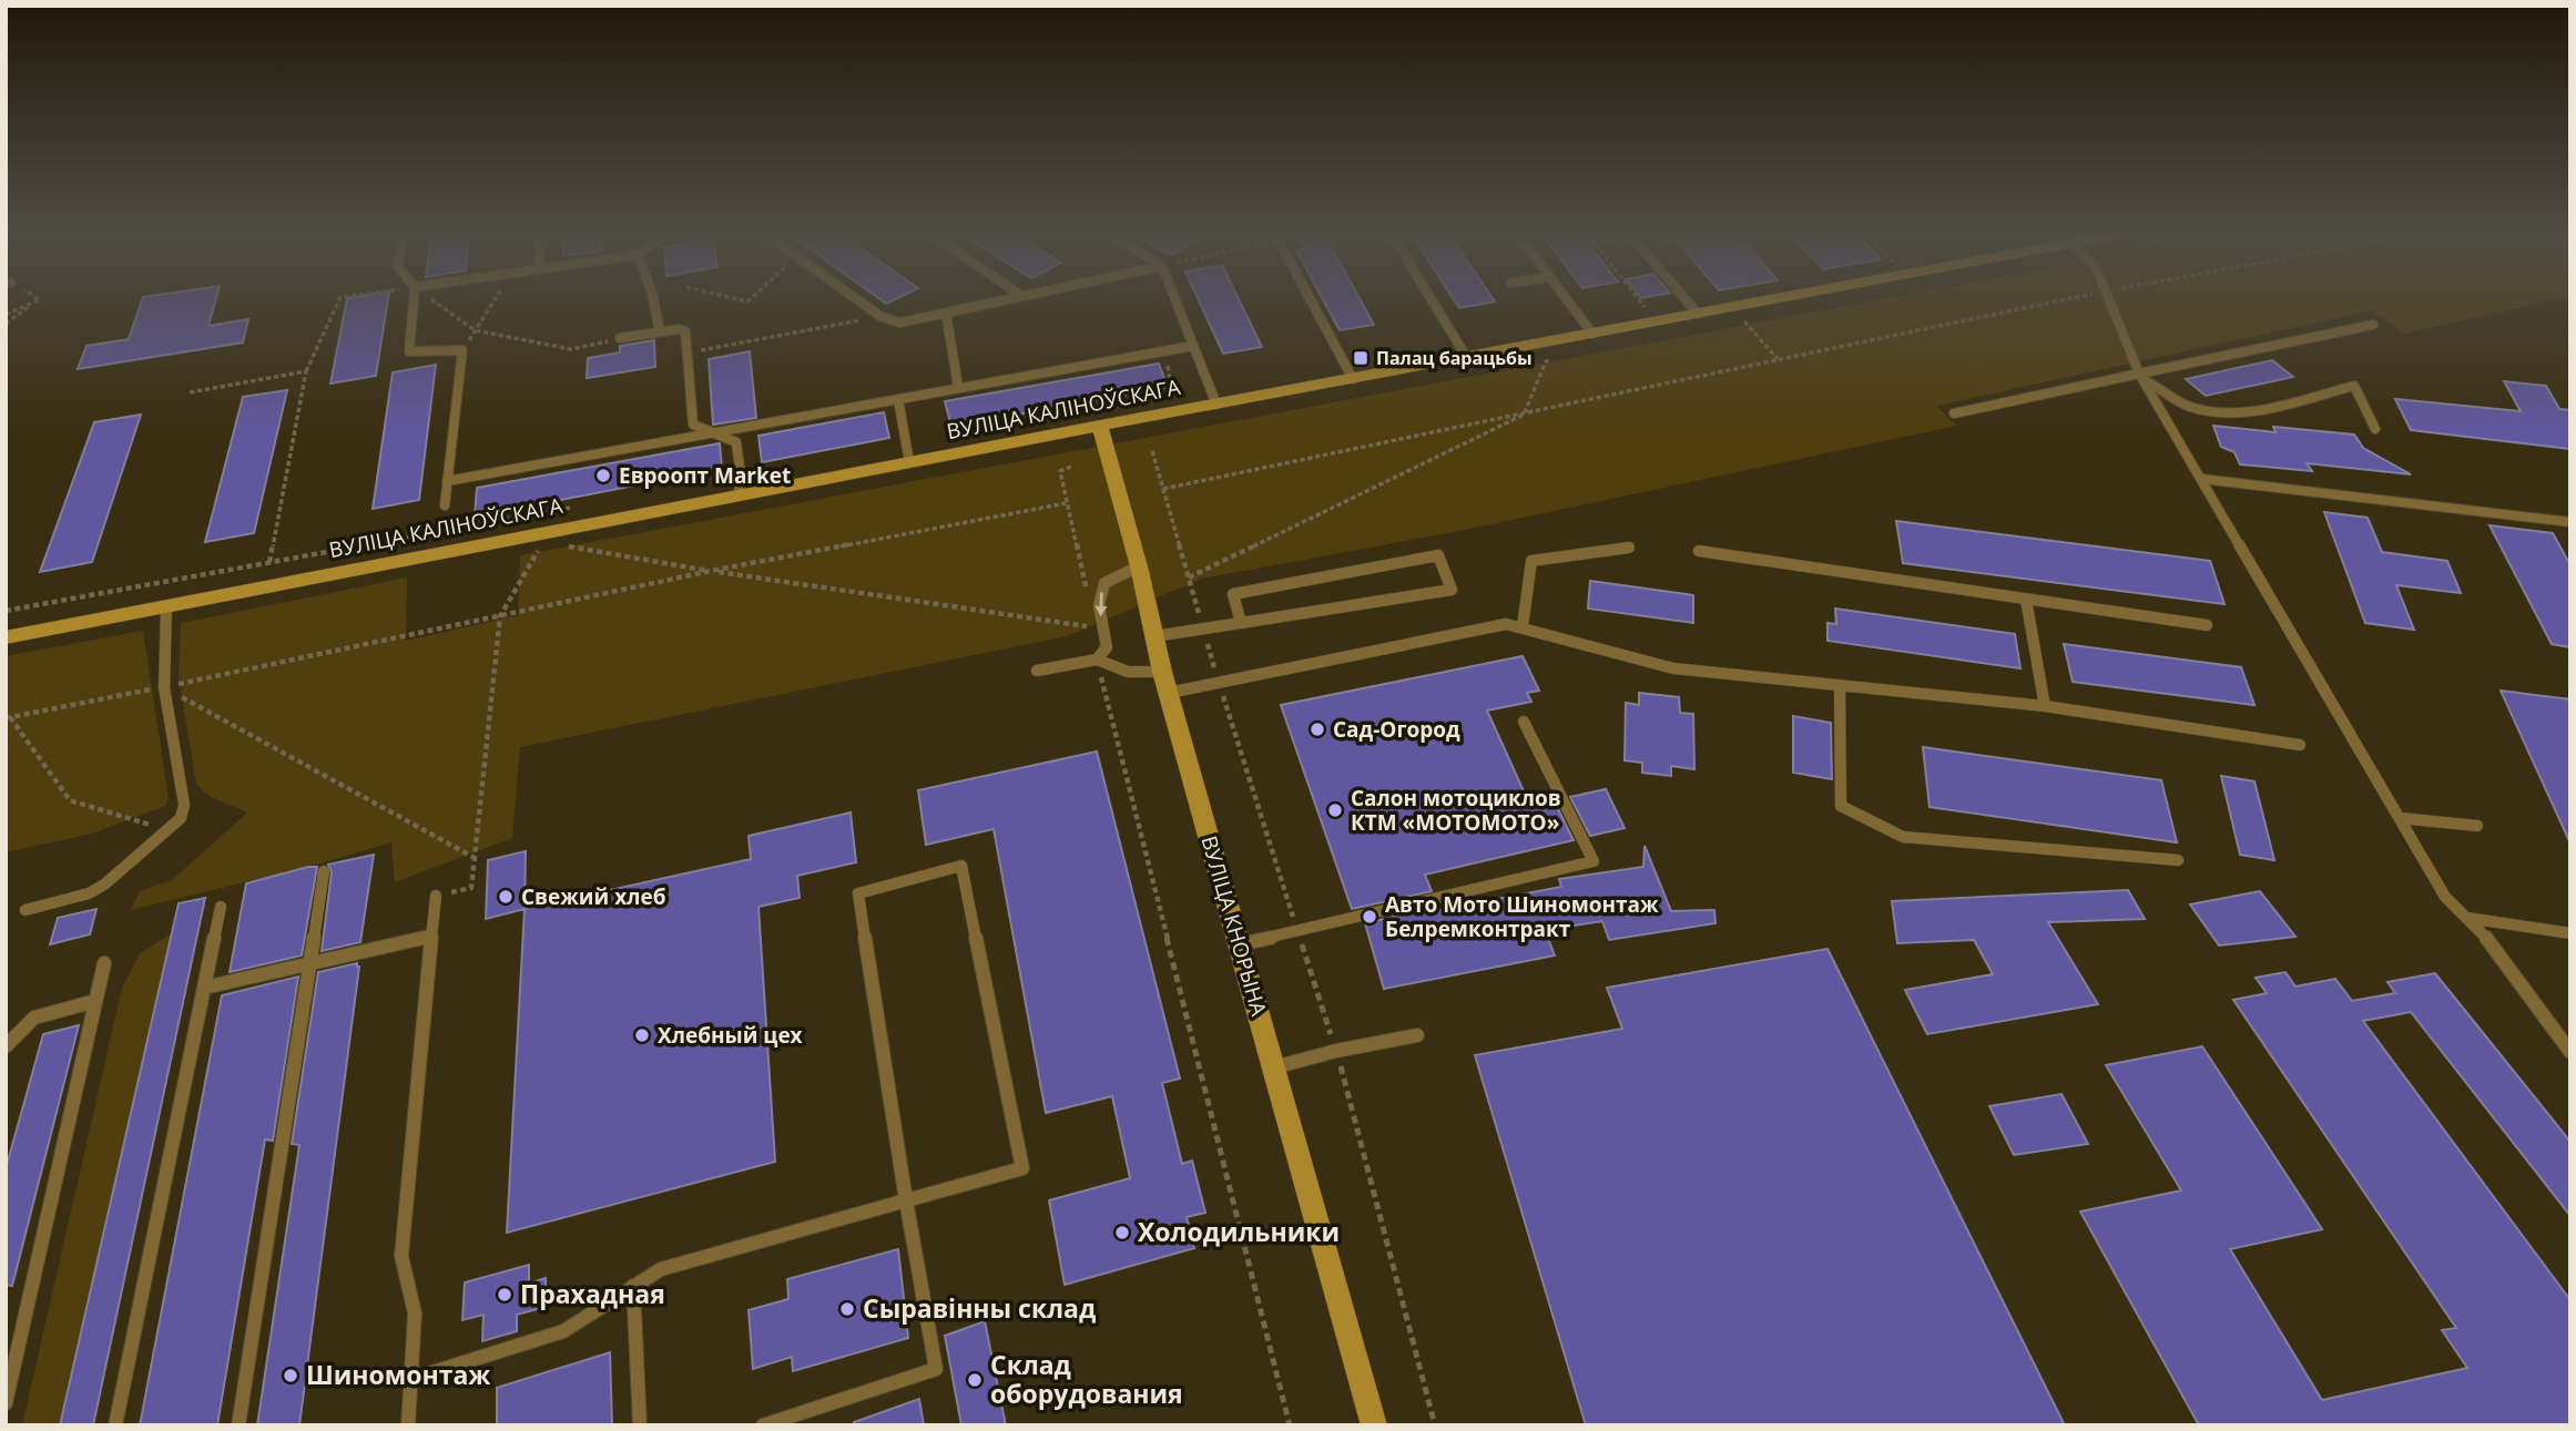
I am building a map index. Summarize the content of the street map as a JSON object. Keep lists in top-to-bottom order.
{
  "streets": {
    "main road": ["ВУЛІЦА КАЛІНОЎСКАГА", "ВУЛІЦА КНОРЫНА"]
  },
  "crossings": [
    ["ВУЛІЦА КАЛІНОЎСКАГА", "ВУЛІЦА КНОРЫНА"]
  ],
  "places": {
    "transit": ["Палац барацьбы"],
    "other": [
      "Евроопт Market",
      "Сад-Огород",
      "Салон мотоциклов КТМ «МОТОМОТО»",
      "Свежий хлеб",
      "Авто Мото Шиномонтаж Белремконтракт",
      "Хлебный цех",
      "Холодильники",
      "Прахадная",
      "Сыравінны склад",
      "Шиномонтаж",
      "Склад оборудования"
    ]
  }
}
